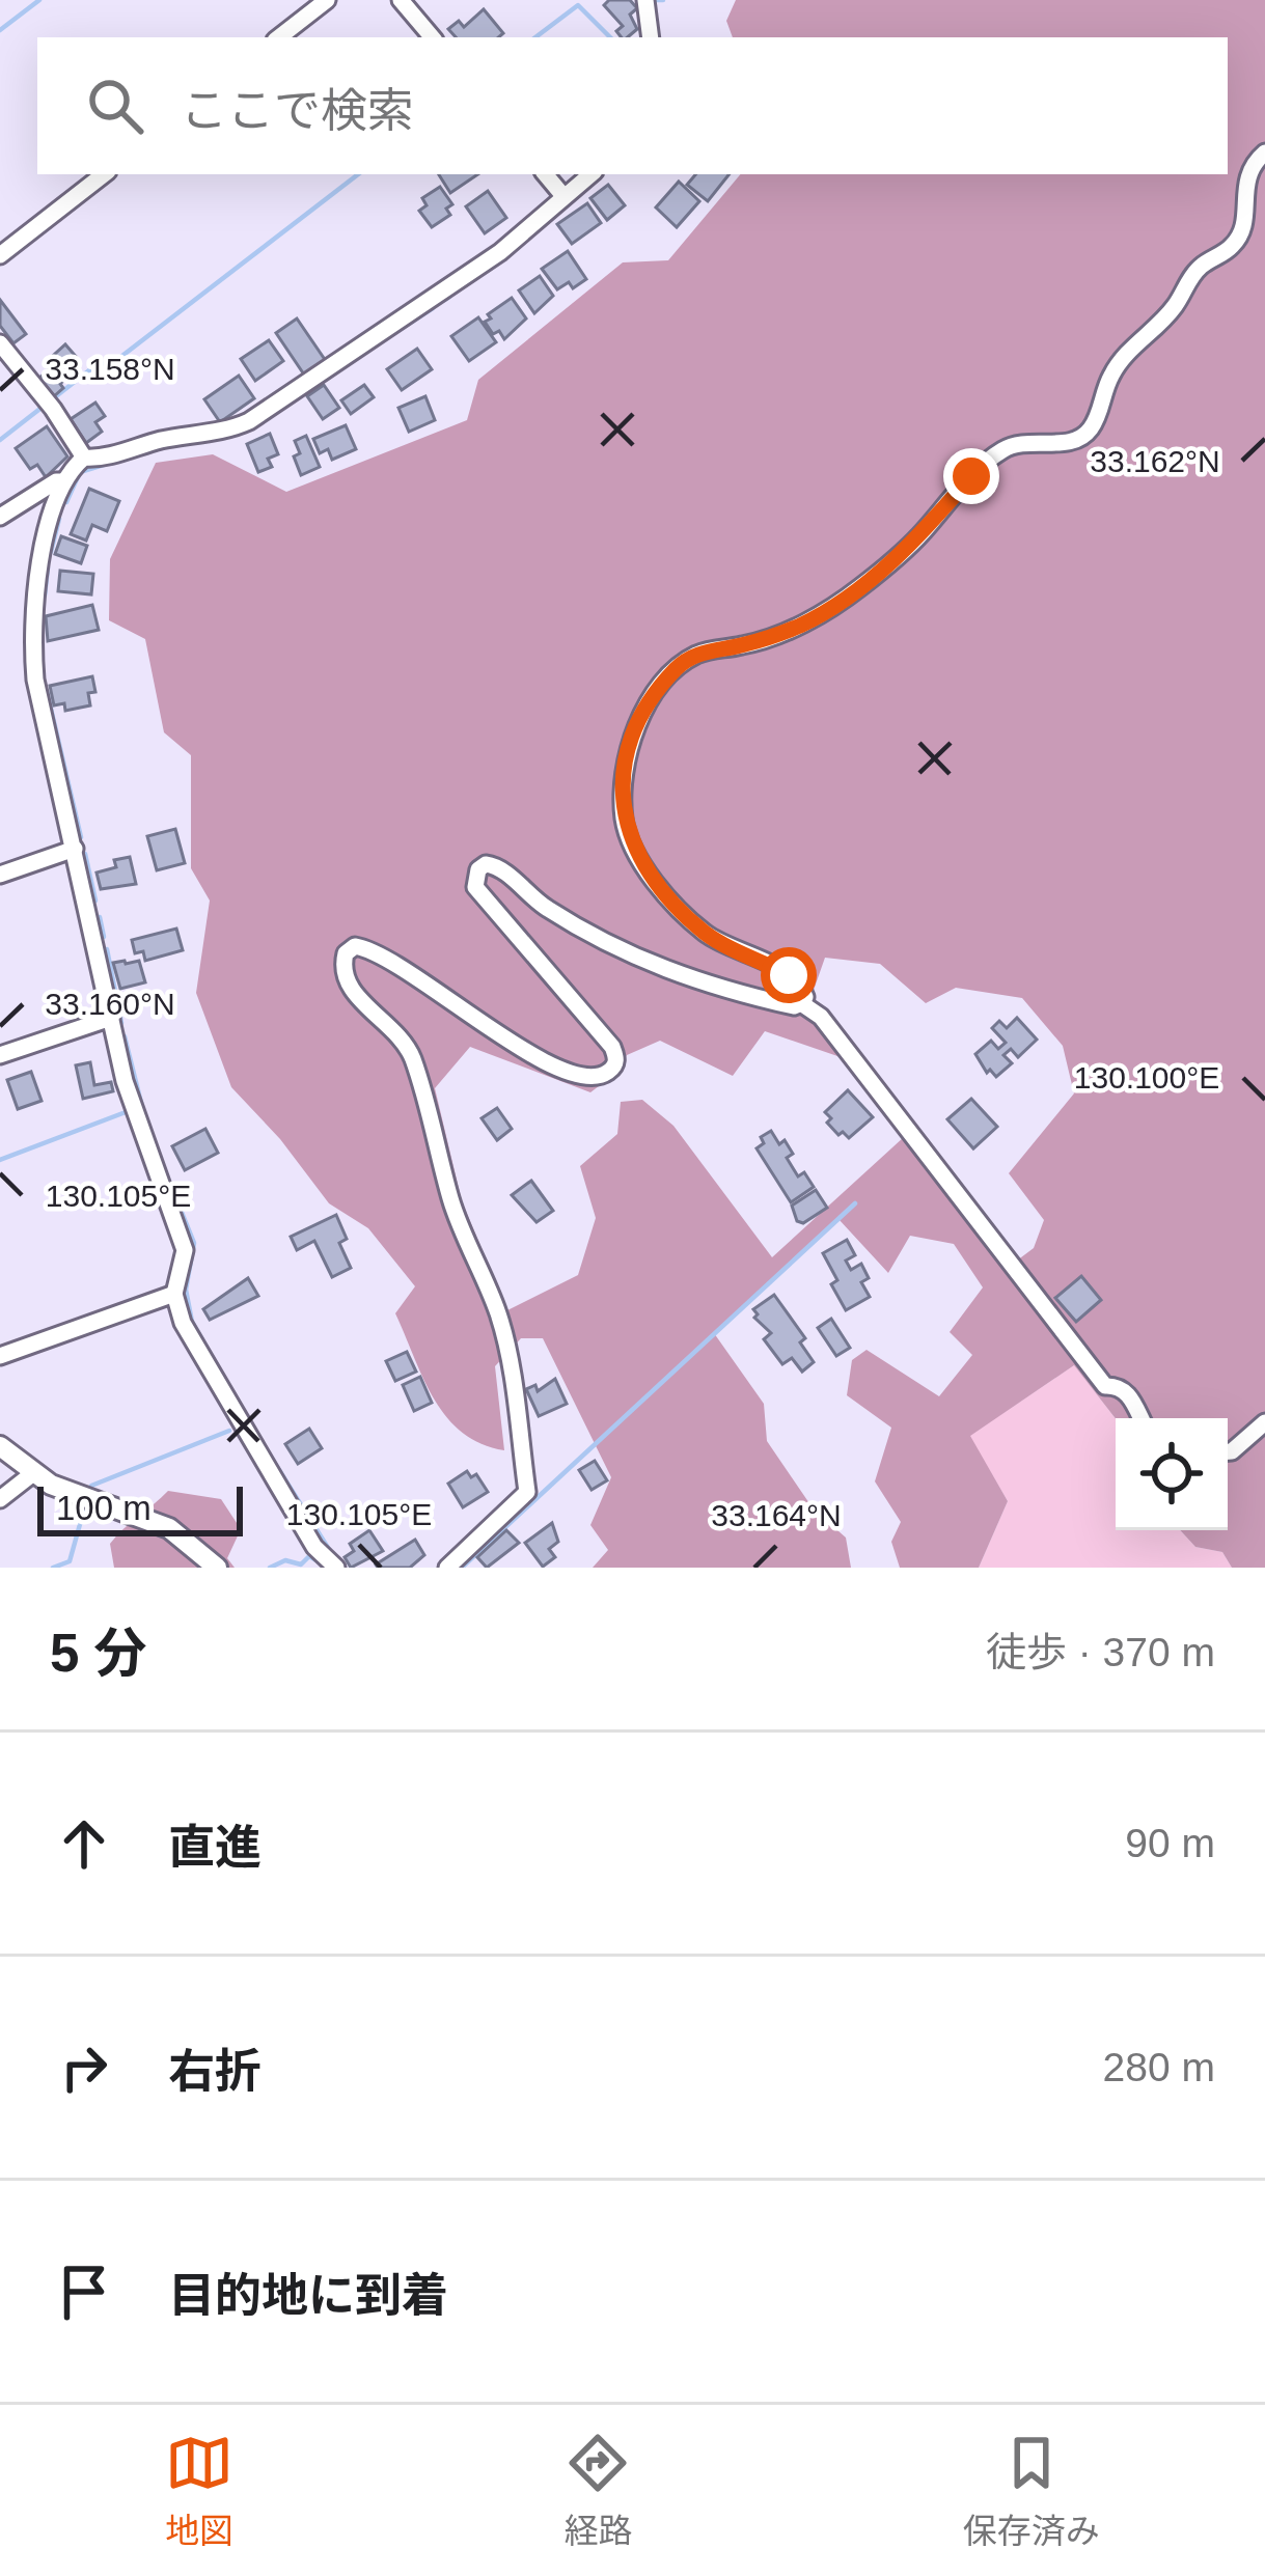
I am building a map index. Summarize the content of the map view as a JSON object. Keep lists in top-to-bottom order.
{
  "scale_bar": "100 m",
  "page": {
    "search": "ここで検索",
    "scale": "100 m",
    "heading": ["5 分", "徒歩 · 370 m"],
    "list": [
      ["直進", "90 m"],
      ["右折", "280 m"],
      "目的地に到着"
    ],
    "nav": ["地図", "経路", "保存済み"]
  },
  "coordinates": [
    "33.158°N",
    "33.162°N",
    "33.160°N",
    "130.100°E",
    "130.105°E",
    "33.164°N"
  ]
}
